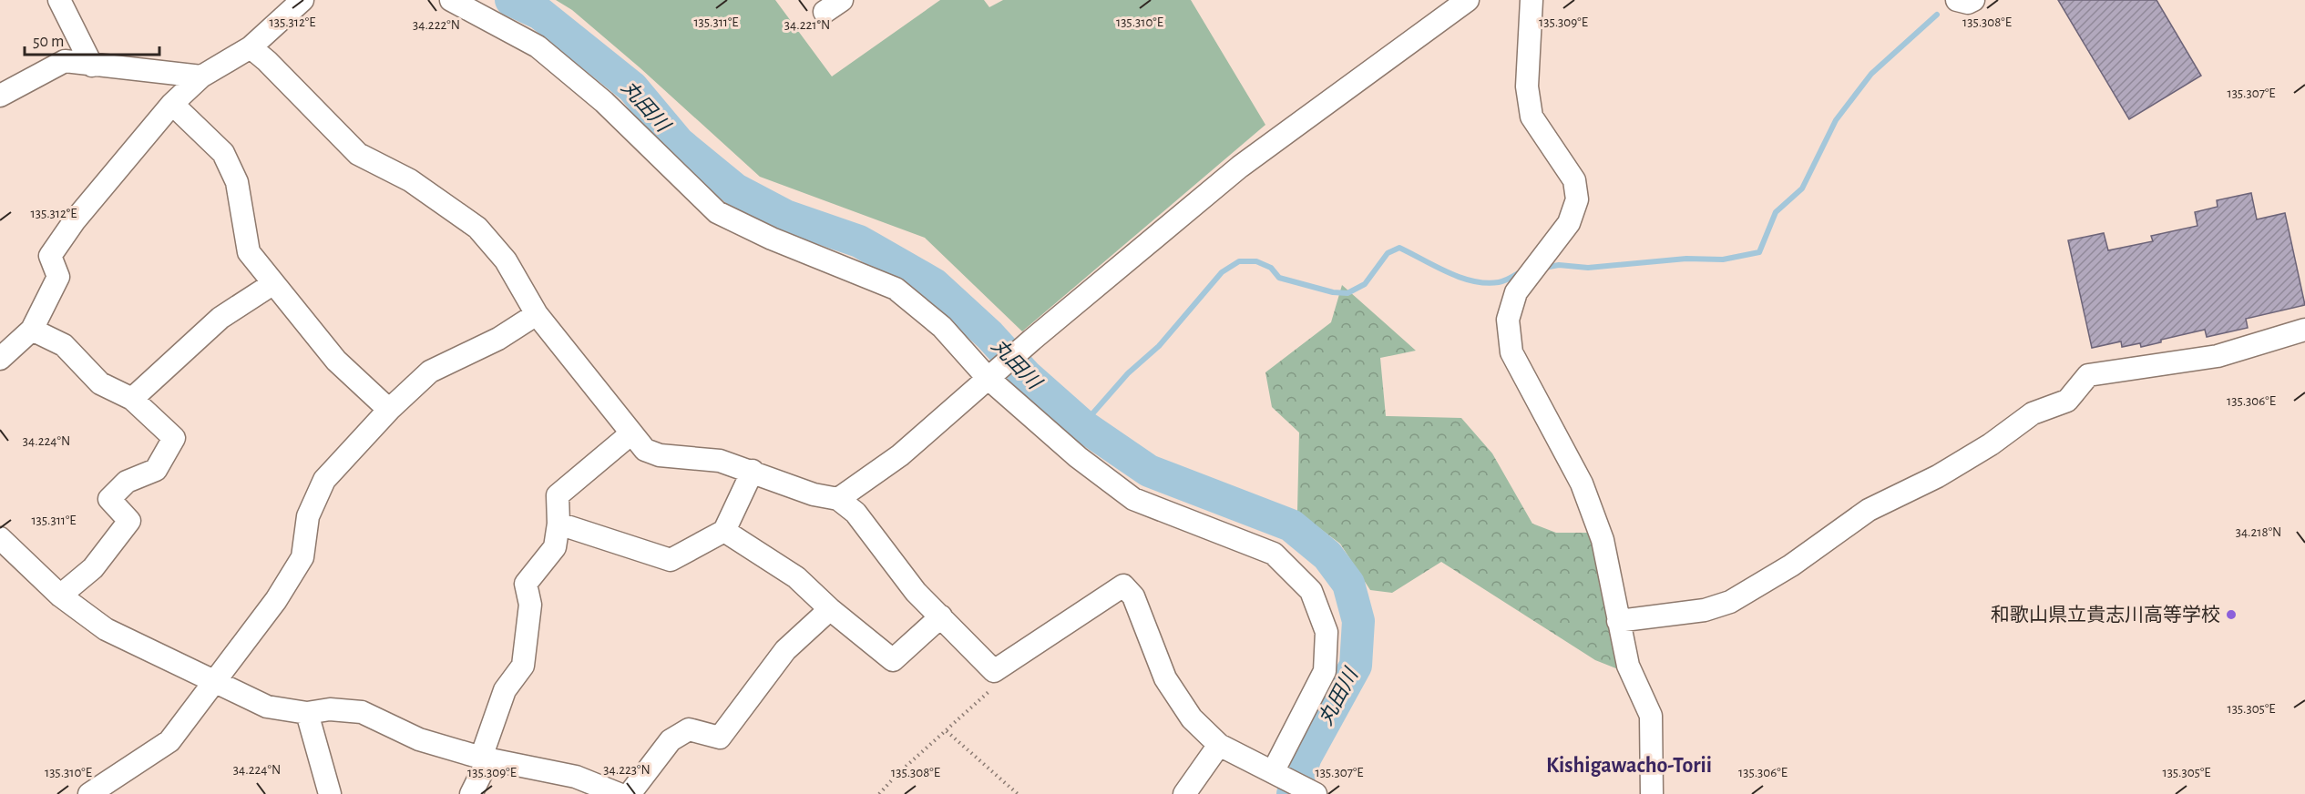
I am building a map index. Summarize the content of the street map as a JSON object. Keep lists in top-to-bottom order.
{
  "districts": ["Kishigawacho-Torii"],
  "water": ["丸田川"],
  "places": ["和歌山県立貴志川高等学校"],
  "scale_bar": "50 m",
  "coordinates": [
    "135.311°E",
    "135.312°E",
    "135.310°E",
    "135.309°E",
    "135.308°E",
    "34.222°N",
    "34.221°N",
    "135.307°E",
    "135.306°E",
    "34.224°N",
    "34.218°N",
    "135.305°E",
    "34.223°N"
  ]
}
